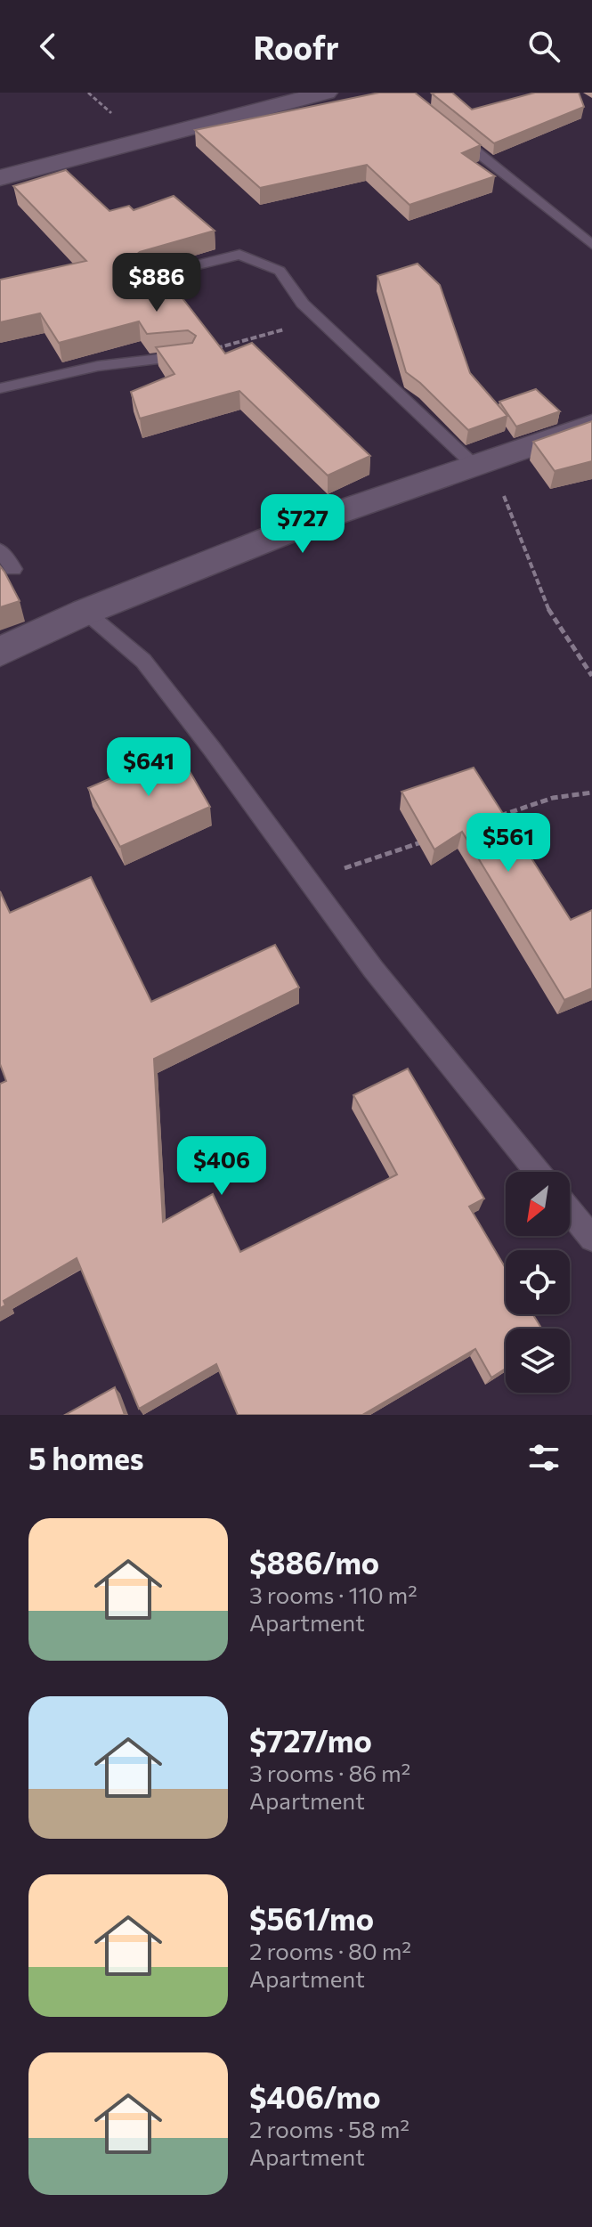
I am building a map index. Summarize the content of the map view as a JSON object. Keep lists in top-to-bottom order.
{
  "north": "bottom left",
  "page": {
    "header": "Roofr",
    "price": [
      "$886",
      "$727",
      "$641",
      "$561",
      "$406"
    ],
    "heading": "5 homes",
    "list": [
      {
        "name": "$886/mo",
        "note": "3 rooms · 110 m² · Apartment"
      },
      {
        "name": "$727/mo",
        "note": "3 rooms · 86 m² · Apartment"
      },
      {
        "name": "$561/mo",
        "note": "2 rooms · 80 m² · Apartment"
      },
      {
        "name": "$406/mo",
        "note": "2 rooms · 58 m² · Apartment"
      }
    ]
  }
}
